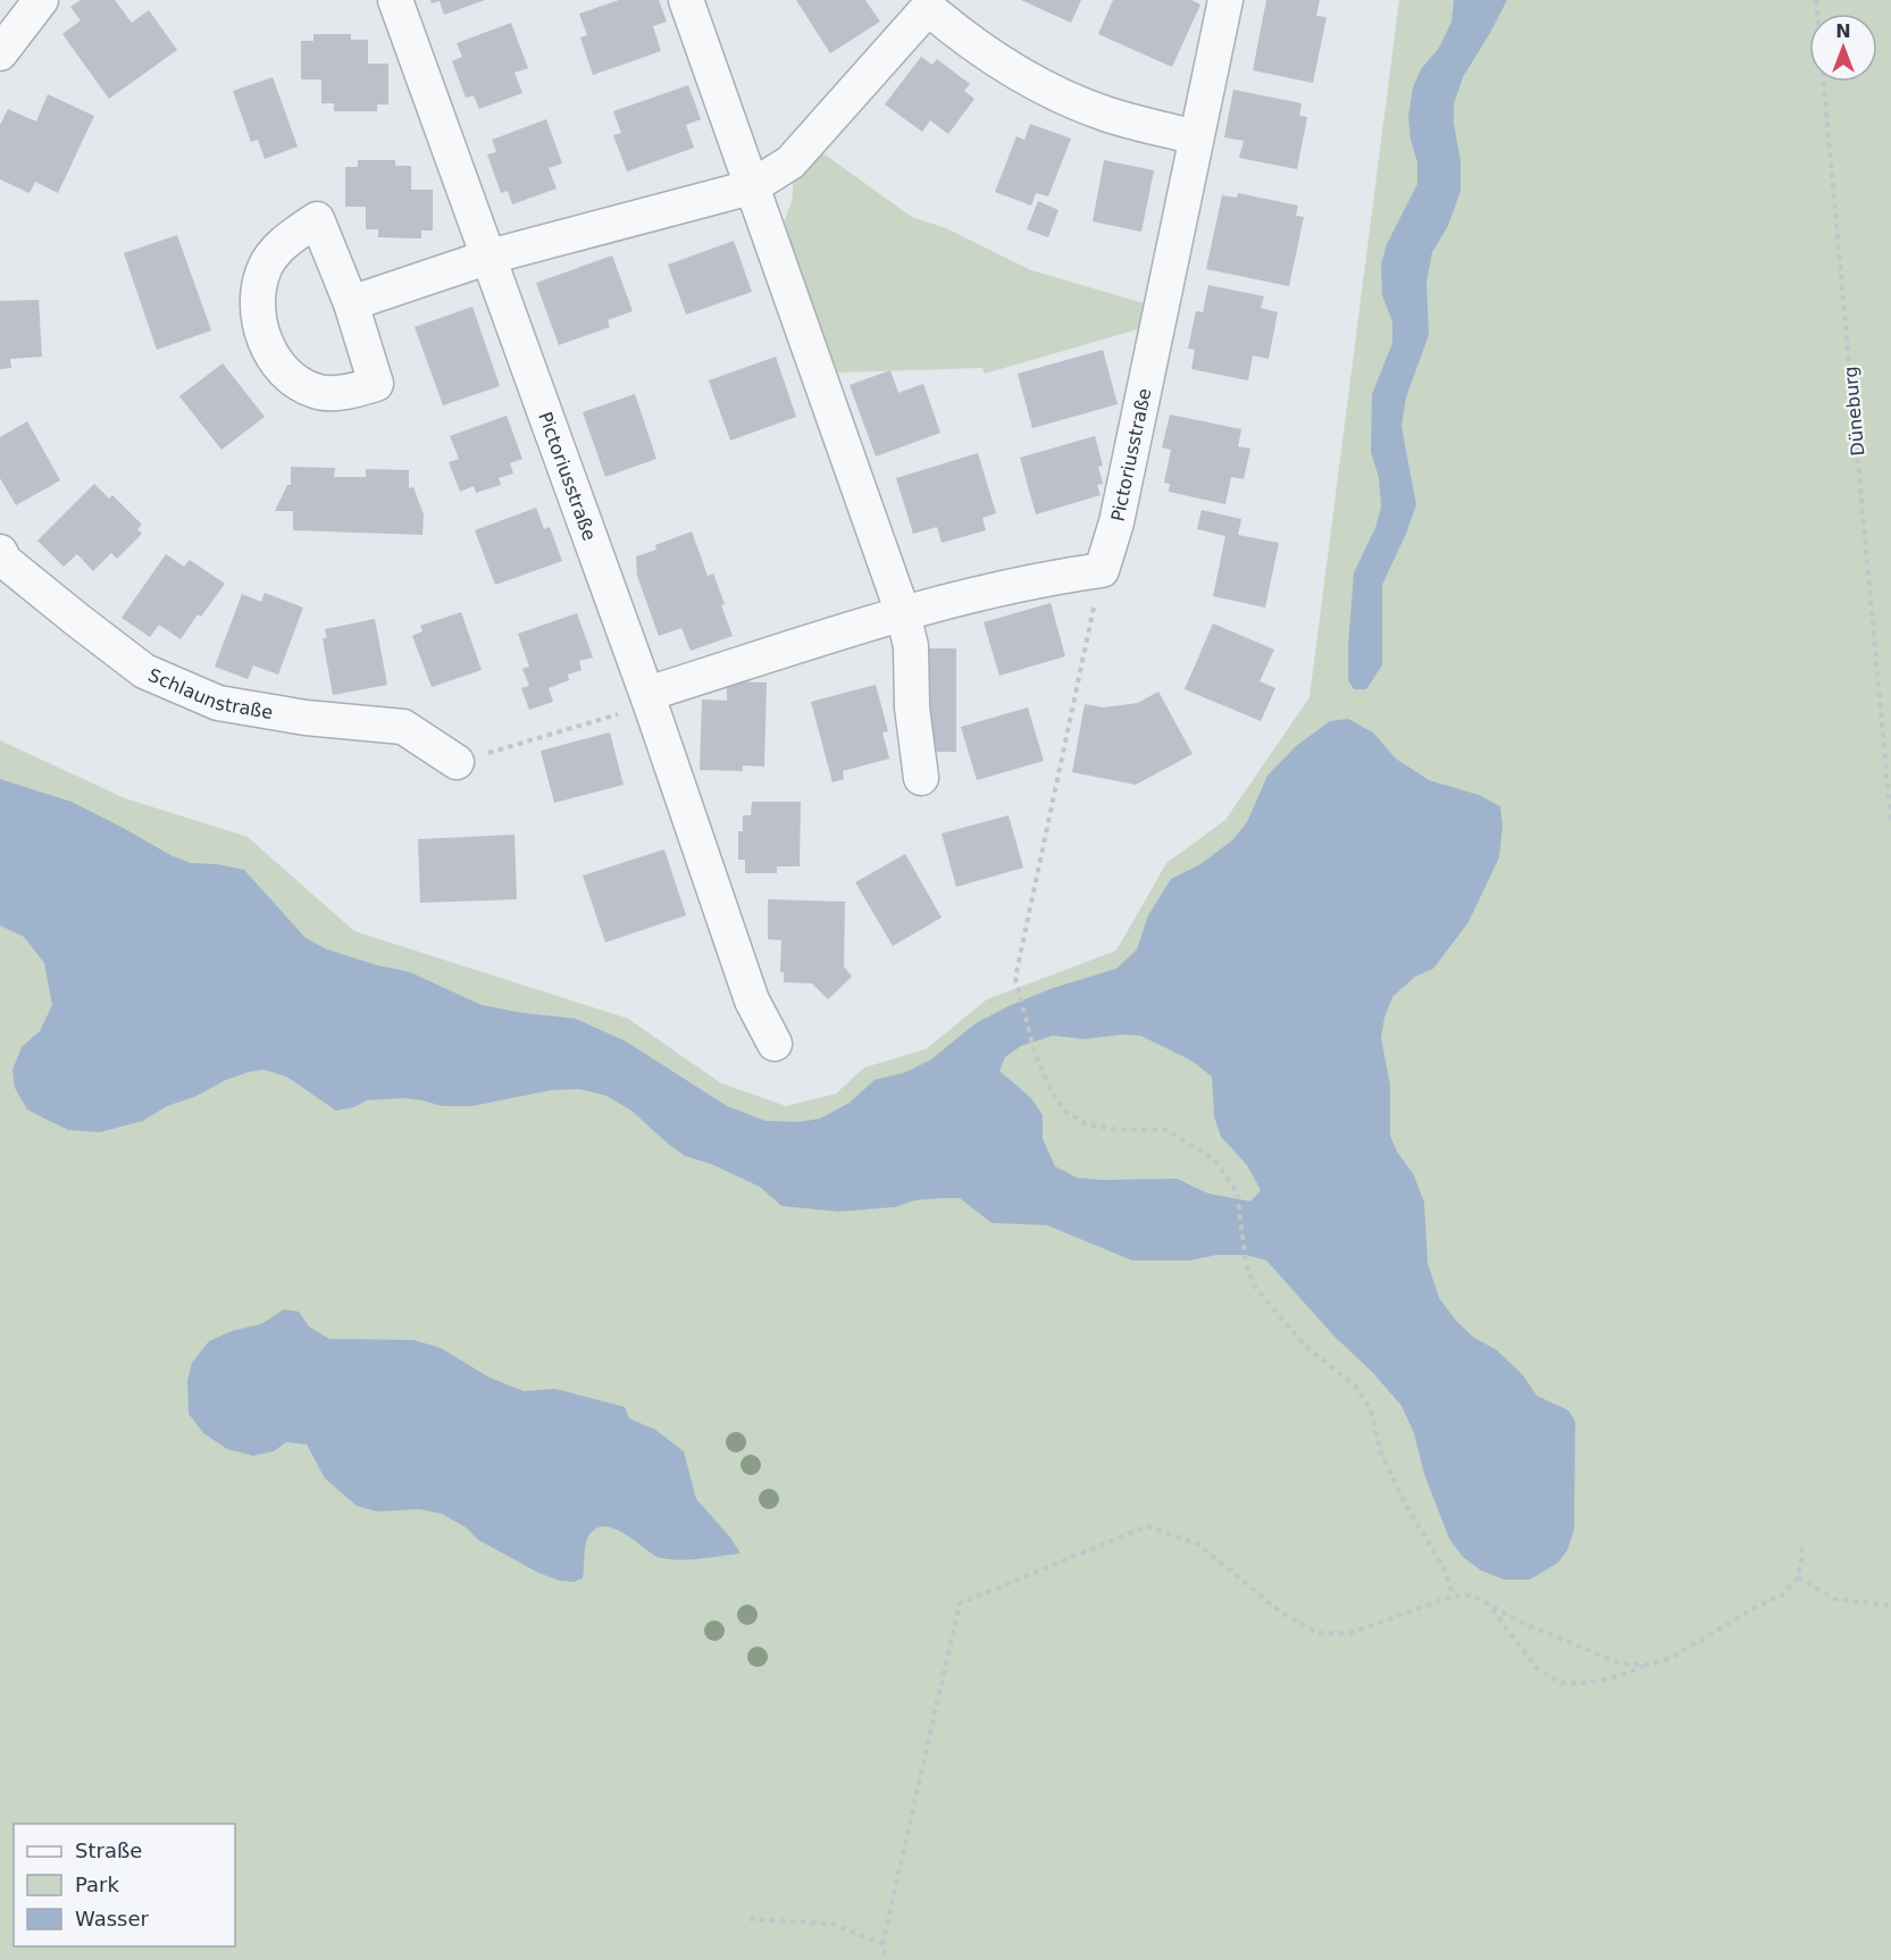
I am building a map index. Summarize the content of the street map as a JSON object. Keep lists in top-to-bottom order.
{
  "streets": {
    "street": ["Pictoriusstraße", "Schlaunstraße"],
    "path": ["Düneburg"]
  },
  "legend": ["Straße", "Park", "Wasser"],
  "north": "top"
}
